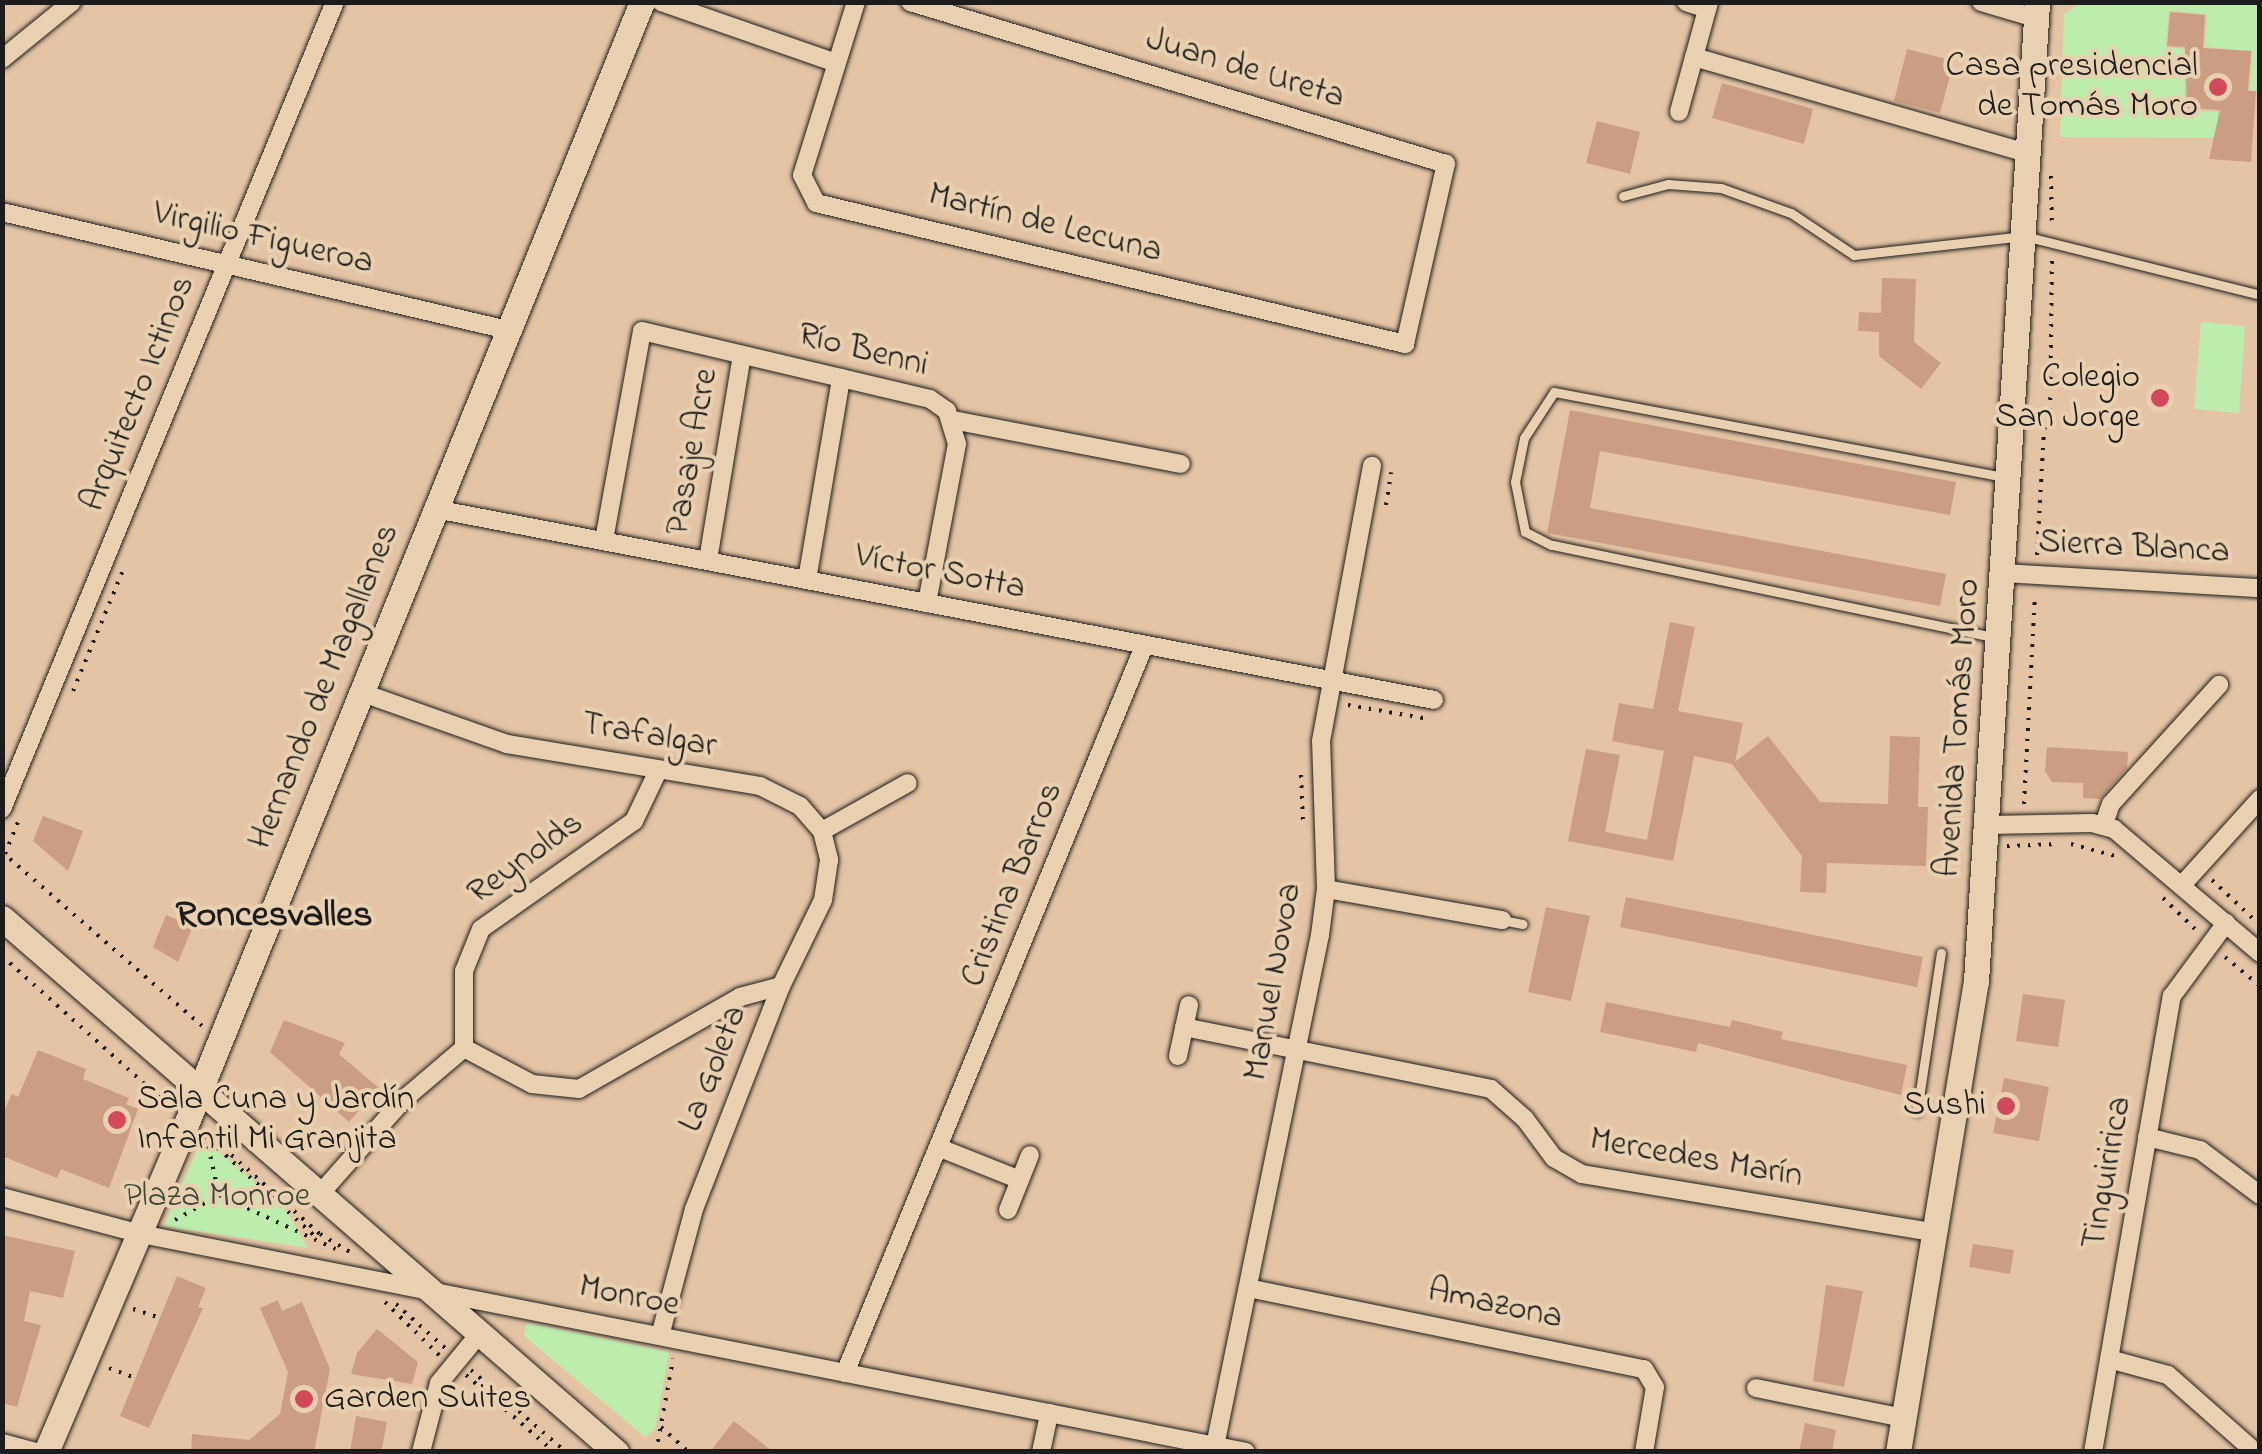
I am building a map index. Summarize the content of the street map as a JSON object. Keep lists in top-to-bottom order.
{
  "streets": {
    "main road": ["Hernando de Magallanes", "Avenida Tomás Moro"],
    "street": [
      "Juan de Ureta",
      "Martín de Lecuna",
      "Virgilio Figueroa",
      "Río Benni",
      "Arquitecto Ictinos",
      "Pasaje Acre",
      "Sierra Blanca",
      "Víctor Sotta",
      "Trafalgar",
      "Reynolds",
      "Cristina Barros",
      "Manuel Novoa",
      "La Goleta",
      "Mercedes Marín",
      "Tinguiririca",
      "Monroe",
      "Amazona"
    ]
  },
  "crossings": [
    ["Juan de Ureta", "Martín de Lecuna"],
    ["Virgilio Figueroa", "Arquitecto Ictinos"],
    ["Virgilio Figueroa", "Hernando de Magallanes"],
    ["Río Benni", "Pasaje Acre"],
    ["Río Benni", "Víctor Sotta"],
    ["Pasaje Acre", "Víctor Sotta"],
    ["Sierra Blanca", "Avenida Tomás Moro"],
    ["Víctor Sotta", "Hernando de Magallanes"],
    ["Víctor Sotta", "Cristina Barros"],
    ["Víctor Sotta", "Manuel Novoa"],
    ["Hernando de Magallanes", "Trafalgar"],
    ["Hernando de Magallanes", "Monroe"],
    ["Avenida Tomás Moro", "Mercedes Marín"],
    ["Trafalgar", "Reynolds"],
    ["Trafalgar", "La Goleta"],
    ["Cristina Barros", "Monroe"],
    ["Manuel Novoa", "Mercedes Marín"],
    ["Manuel Novoa", "Monroe"],
    ["Manuel Novoa", "Amazona"],
    ["La Goleta", "Monroe"]
  ],
  "districts": ["Roncesvalles"],
  "parks": ["Plaza Monroe"],
  "places": [
    "Casa presidencial de Tomás Moro",
    "Colegio San Jorge",
    "Sushi",
    "Sala Cuna y Jardín Infantil Mi Granjita",
    "Garden Suites"
  ]
}
